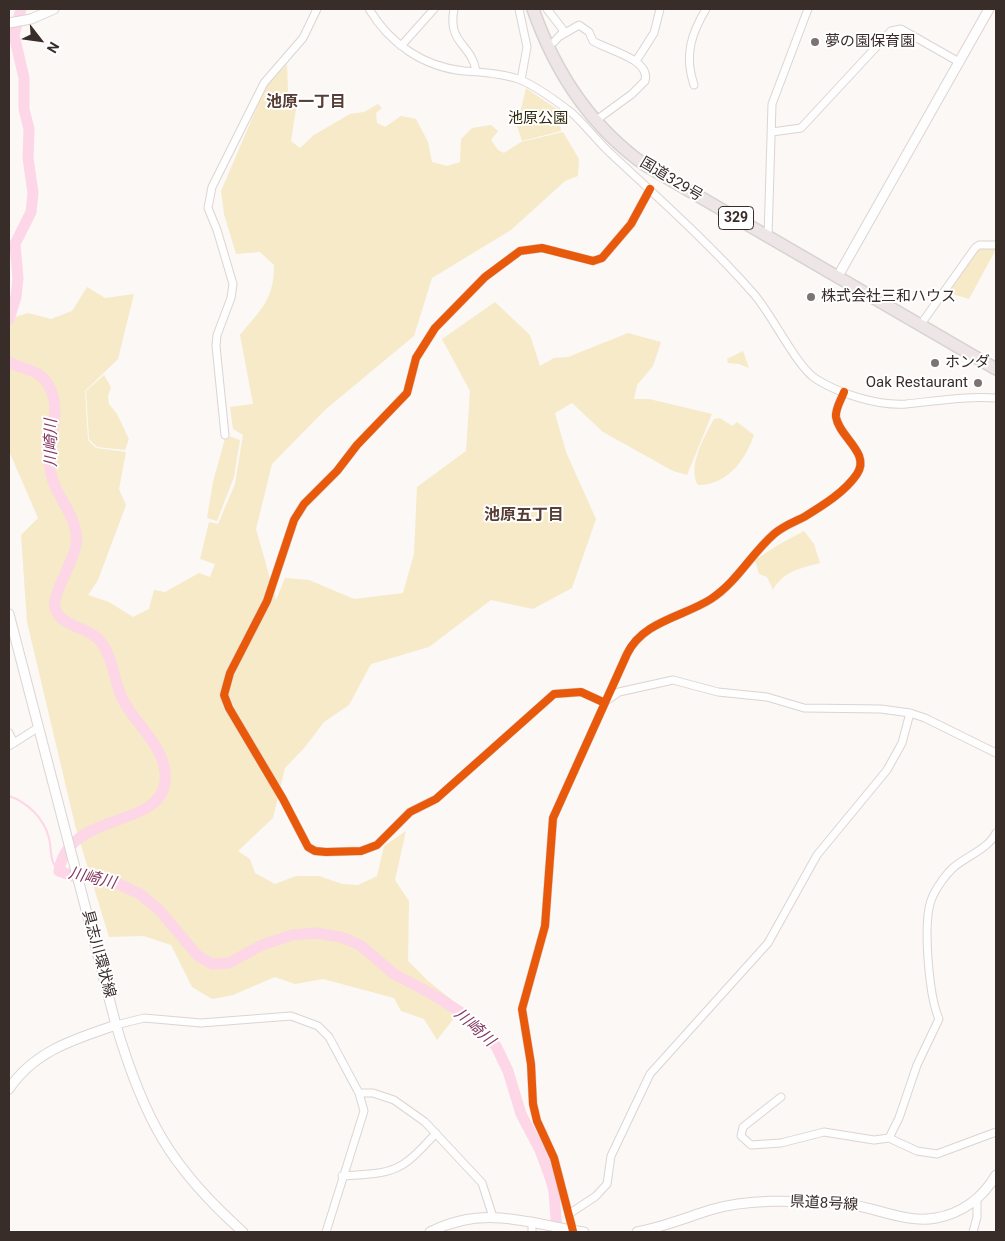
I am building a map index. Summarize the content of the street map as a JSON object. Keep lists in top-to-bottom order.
{
  "streets": {
    "highway": ["国道329号", "329"],
    "main road": ["具志川環状線", "県道8号線"]
  },
  "districts": ["池原一丁目", "池原五丁目"],
  "water": ["川崎川"],
  "parks": ["池原公園"],
  "places": [
    "夢の園保育園",
    "株式会社三和ハウス",
    "ホンダ",
    "Oak Restaurant"
  ],
  "north": "bottom right"
}
